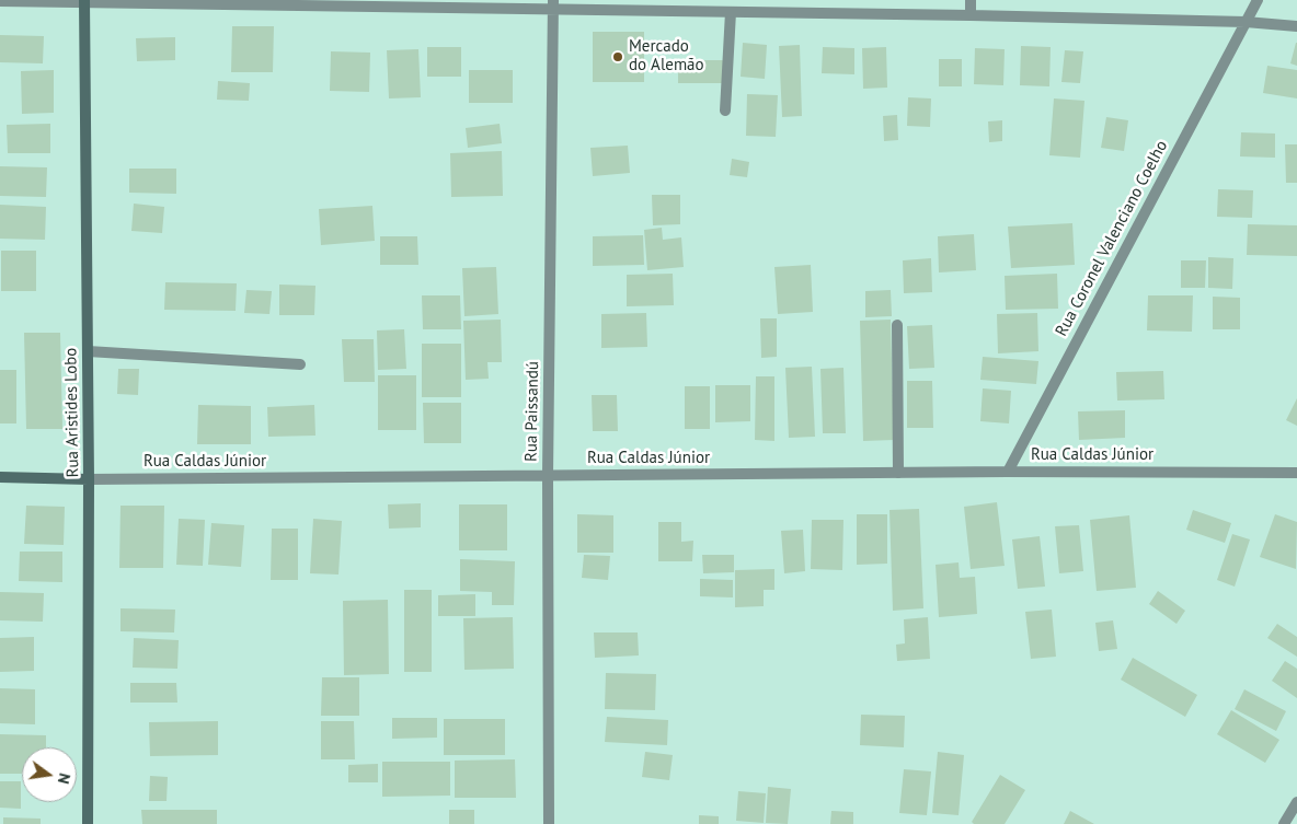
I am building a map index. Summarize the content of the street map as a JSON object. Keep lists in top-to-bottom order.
{
  "streets": {
    "street": [
      "Rua Coronel Valenciano Coelho",
      "Rua Paissandú",
      "Rua Aristides Lobo",
      "Rua Caldas Júnior"
    ]
  },
  "crossings": [
    ["Rua Coronel Valenciano Coelho", "Rua Caldas Júnior"],
    ["Rua Paissandú", "Rua Caldas Júnior"],
    ["Rua Aristides Lobo", "Rua Caldas Júnior"]
  ],
  "places": ["Mercado do Alemão"],
  "north": "right"
}
